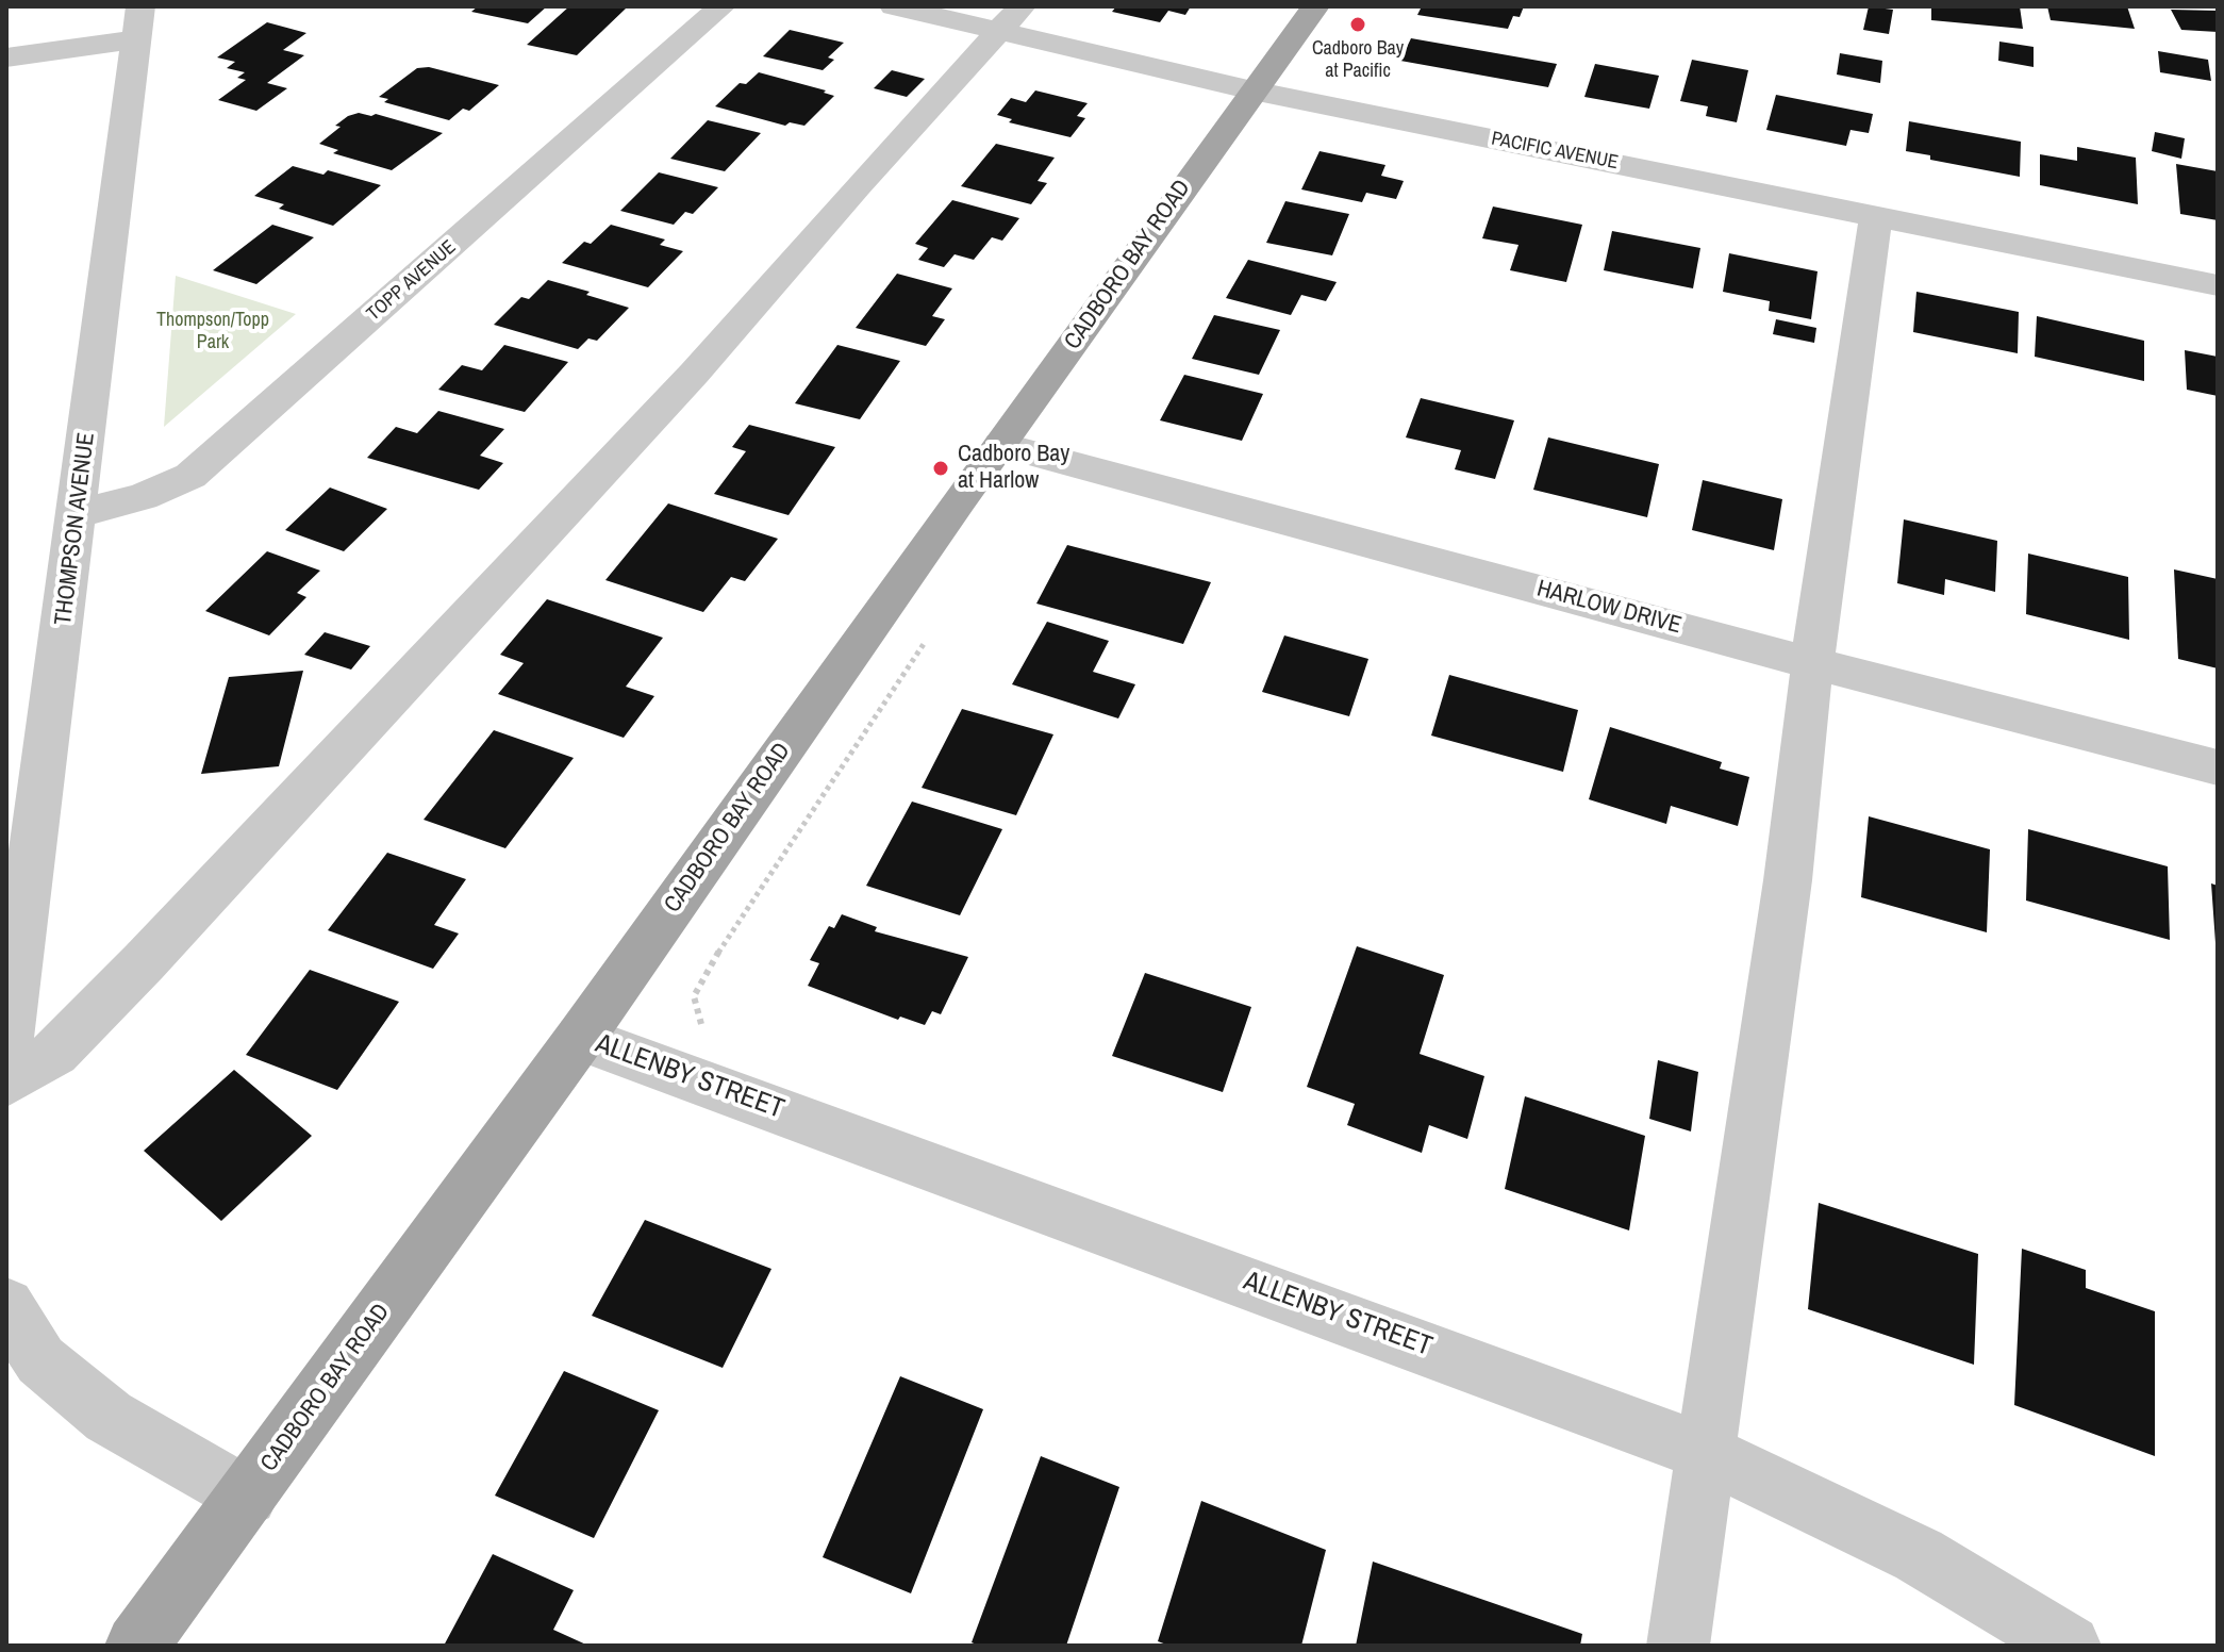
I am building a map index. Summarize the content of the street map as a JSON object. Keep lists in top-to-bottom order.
{
  "streets": {
    "main road": ["CADBORO BAY ROAD"],
    "street": [
      "PACIFIC AVENUE",
      "TOPP AVENUE",
      "THOMPSON AVENUE",
      "HARLOW DRIVE",
      "ALLENBY STREET"
    ]
  },
  "crossings": [
    ["PACIFIC AVENUE", "CADBORO BAY ROAD"],
    ["CADBORO BAY ROAD", "HARLOW DRIVE"],
    ["CADBORO BAY ROAD", "ALLENBY STREET"],
    ["TOPP AVENUE", "THOMPSON AVENUE"]
  ],
  "parks": ["Thompson/Topp Park"],
  "places": ["Cadboro Bay at Pacific", "Cadboro Bay at Harlow"]
}
